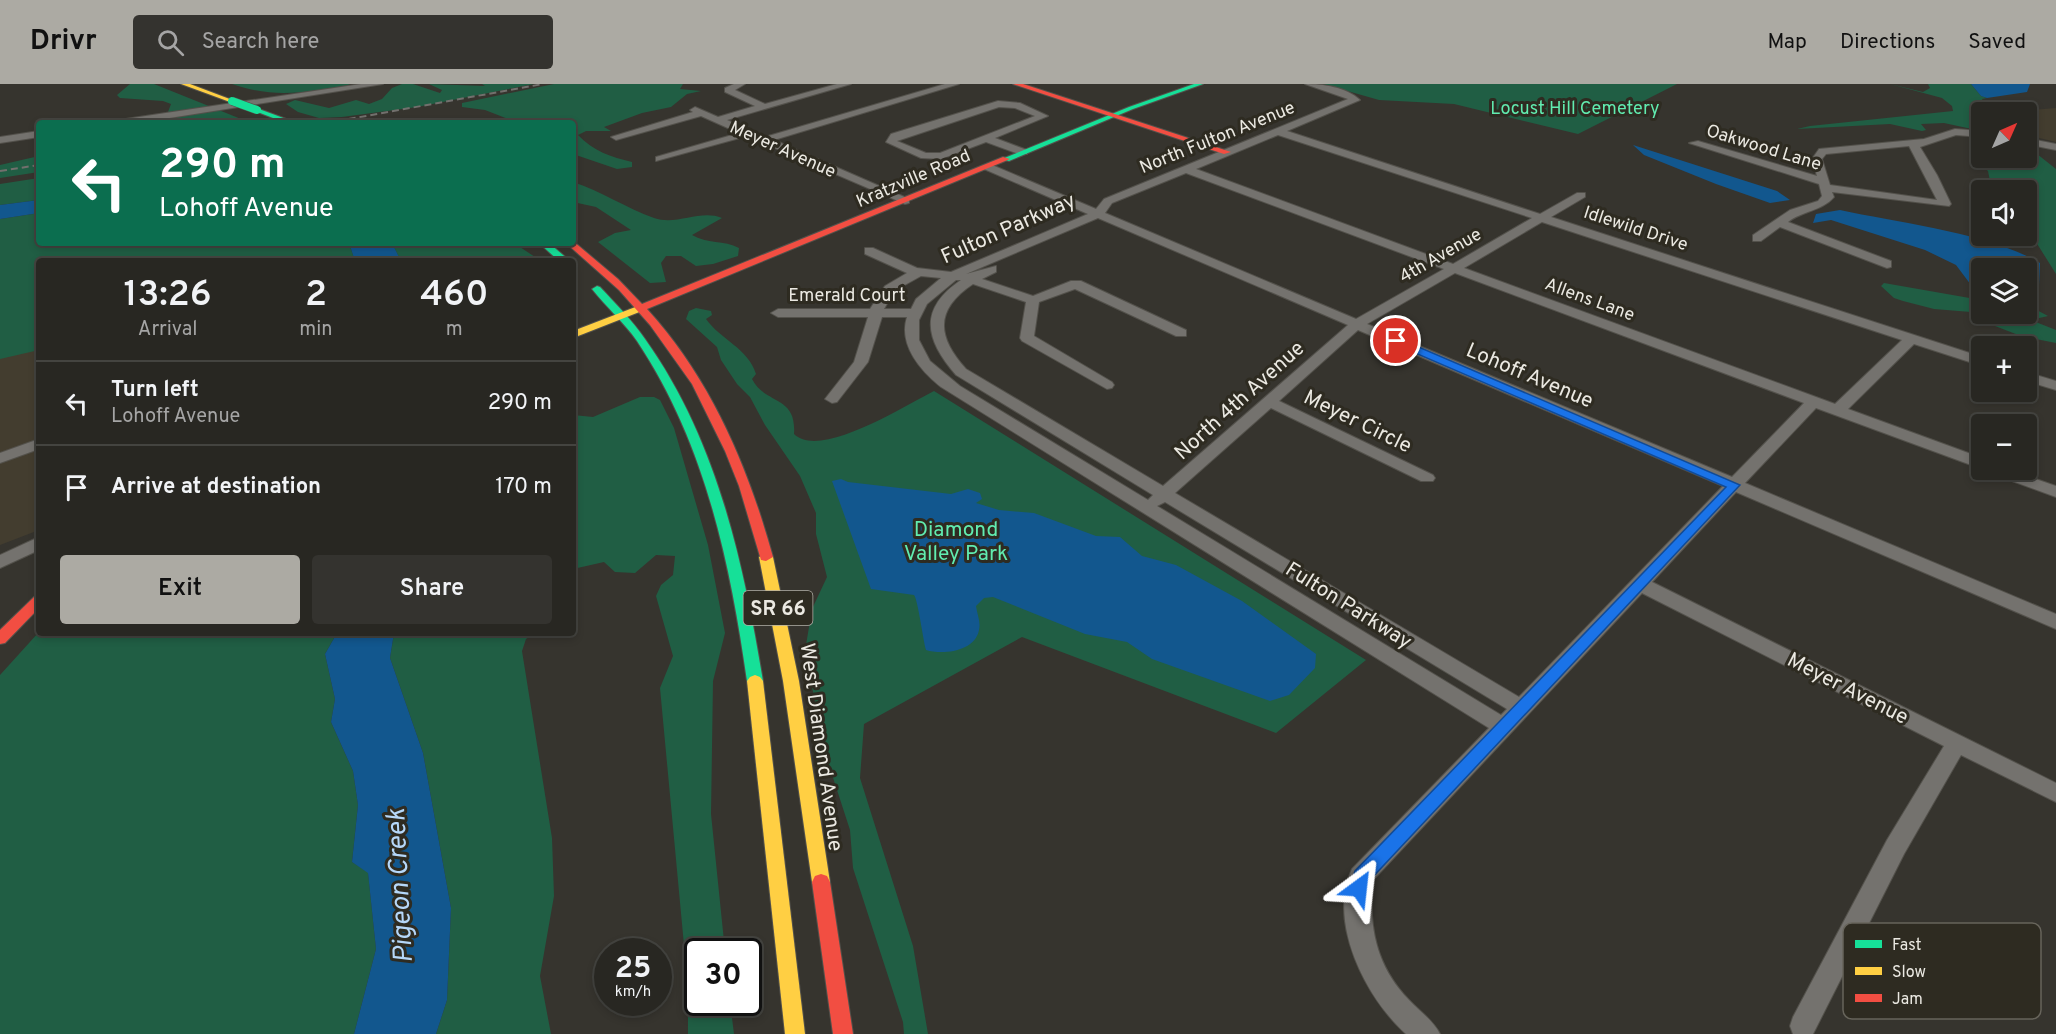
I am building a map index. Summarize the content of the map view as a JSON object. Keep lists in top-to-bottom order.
{
  "streets": {
    "main road": ["Kratzville Road", "SR 66", "West Diamond Avenue"],
    "street": [
      "North Fulton Avenue",
      "Oakwood Lane",
      "Meyer Avenue",
      "Fulton Parkway",
      "Idlewild Drive",
      "4th Avenue",
      "Emerald Court",
      "Allens Lane",
      "Lohoff Avenue",
      "North 4th Avenue",
      "Meyer Circle"
    ]
  },
  "crossings": [
    ["North Fulton Avenue", "Fulton Parkway"],
    ["North Fulton Avenue", "Idlewild Drive"],
    ["North Fulton Avenue", "Allens Lane"],
    ["North Fulton Avenue", "Lohoff Avenue"],
    ["Meyer Avenue", "Kratzville Road"],
    ["Kratzville Road", "Lohoff Avenue"],
    ["Kratzville Road", "SR 66"],
    ["Kratzville Road", "West Diamond Avenue"],
    ["Fulton Parkway", "Emerald Court"],
    ["Fulton Parkway", "Lohoff Avenue"],
    ["Fulton Parkway", "North 4th Avenue"],
    ["Idlewild Drive", "4th Avenue"],
    ["4th Avenue", "Allens Lane"],
    ["4th Avenue", "Lohoff Avenue"],
    ["4th Avenue", "North 4th Avenue"],
    ["Lohoff Avenue", "North 4th Avenue"],
    ["North 4th Avenue", "Meyer Circle"]
  ],
  "water": ["Pigeon Creek"],
  "parks": ["Locust Hill Cemetery", "Diamond Valley Park"],
  "legend": ["Fast", "Slow", "Jam"],
  "north": "top right",
  "page": {
    "header": "Drivr",
    "search": "Search here",
    "nav": ["Map", "Directions", "Saved"],
    "map_buttons": ["+", "−"],
    "turn": ["290 m", "Lohoff Avenue"],
    "eta": [
      "13:26",
      "Arrival",
      "2",
      "min",
      "460",
      "m"
    ],
    "list": [
      {
        "name": "Turn left",
        "note": "Lohoff Avenue",
        "value": "290 m"
      },
      {
        "name": "Arrive at destination",
        "value": "170 m"
      }
    ],
    "buttons": ["Exit", "Share"],
    "speed": "25 km/h",
    "limit": "30"
  }
}
